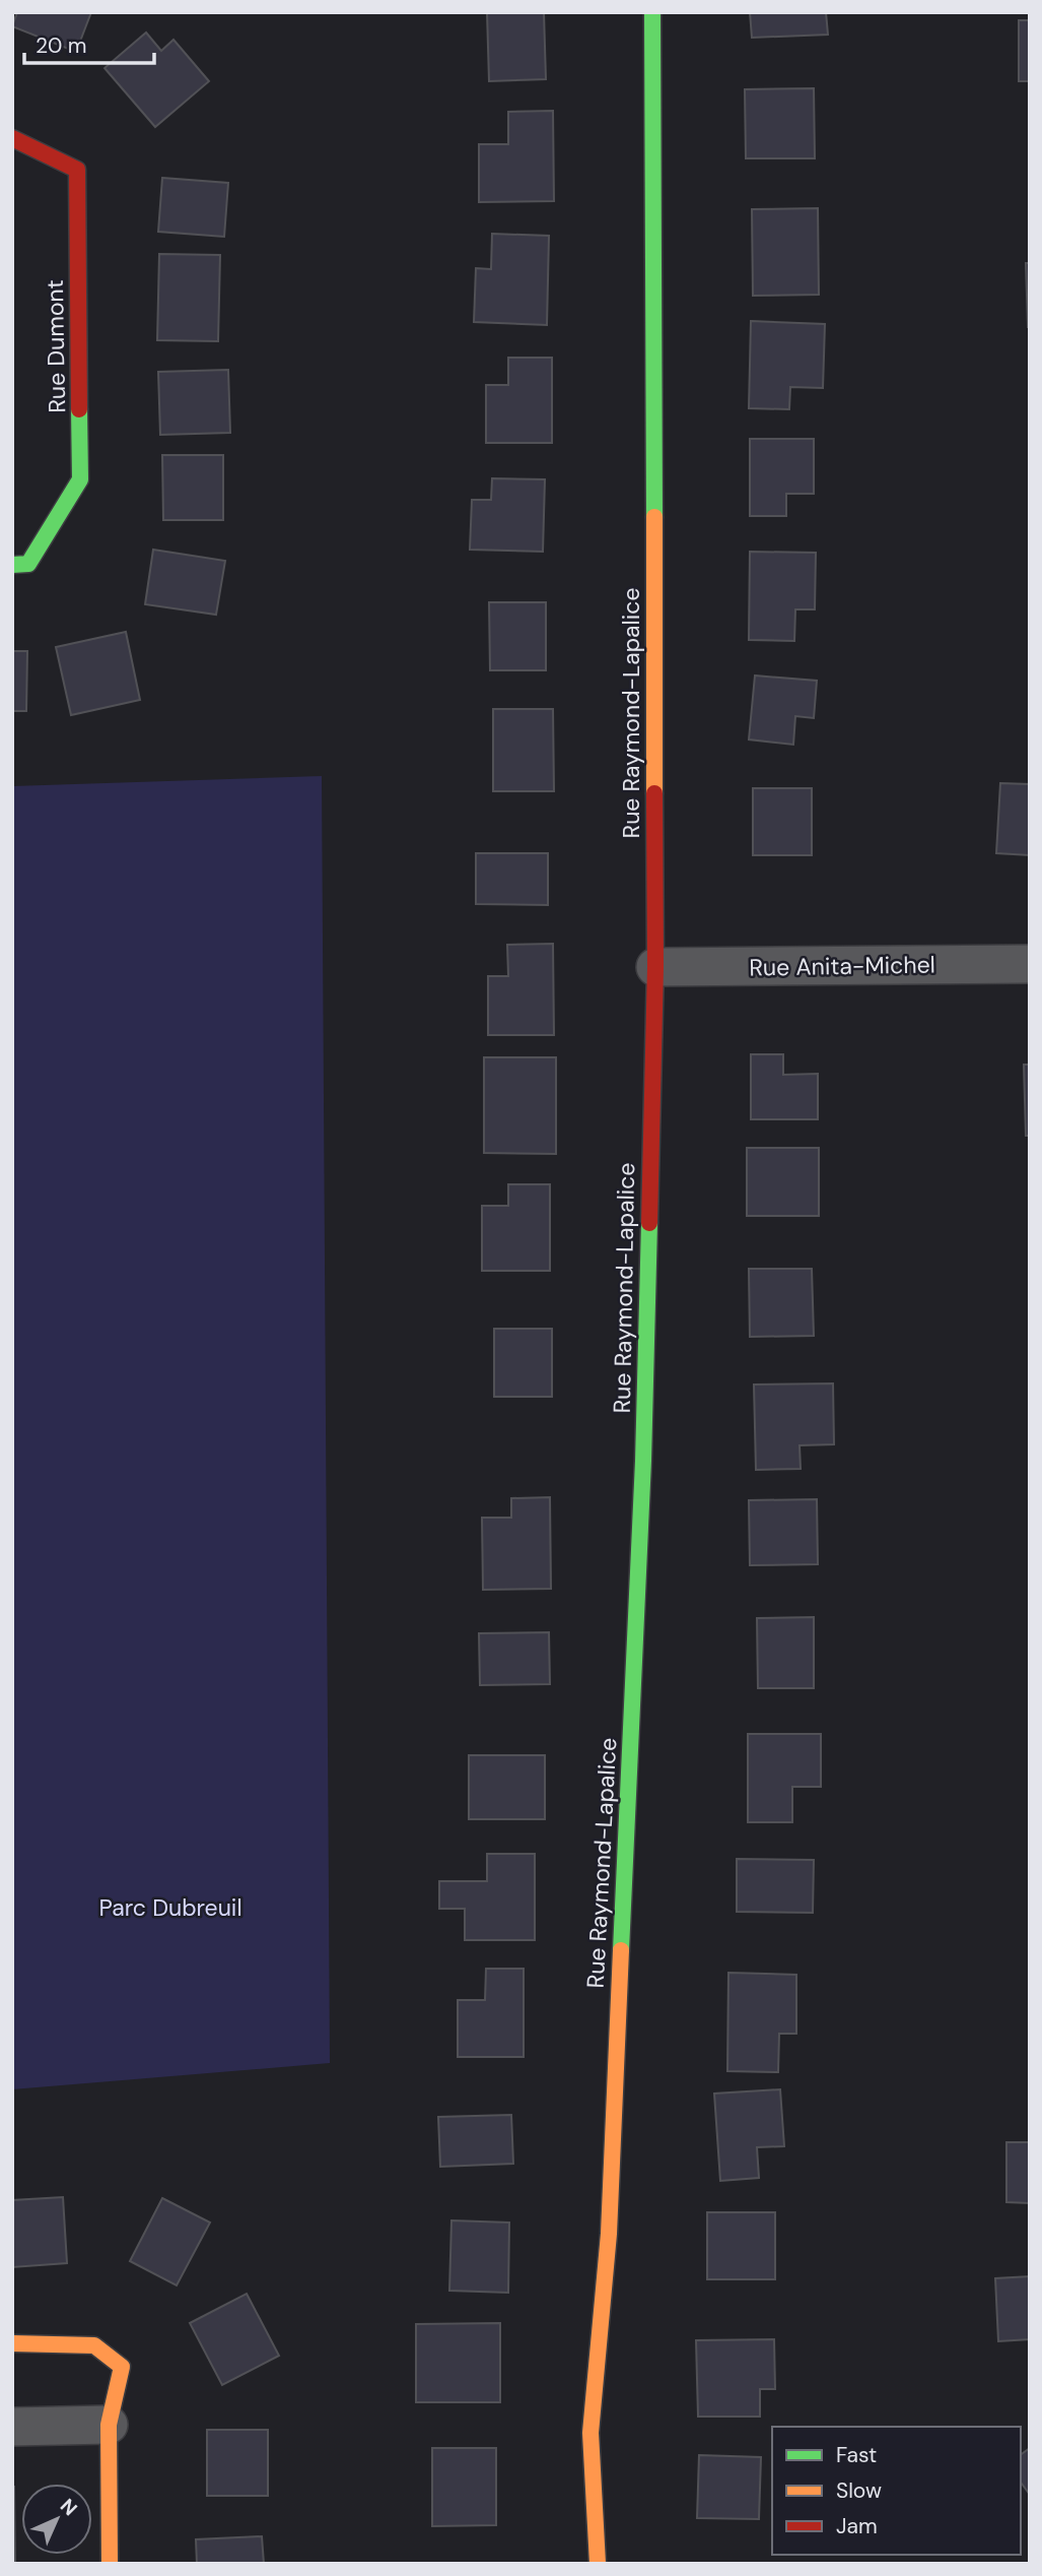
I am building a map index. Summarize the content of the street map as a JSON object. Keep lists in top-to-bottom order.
{
  "streets": {
    "street": ["Rue Dumont", "Rue Raymond-Lapalice", "Rue Anita-Michel"]
  },
  "crossings": [
    ["Rue Raymond-Lapalice", "Rue Anita-Michel"]
  ],
  "parks": ["Parc Dubreuil"],
  "legend": ["Fast", "Slow", "Jam"],
  "scale_bar": "20 m",
  "north": "top right"
}
